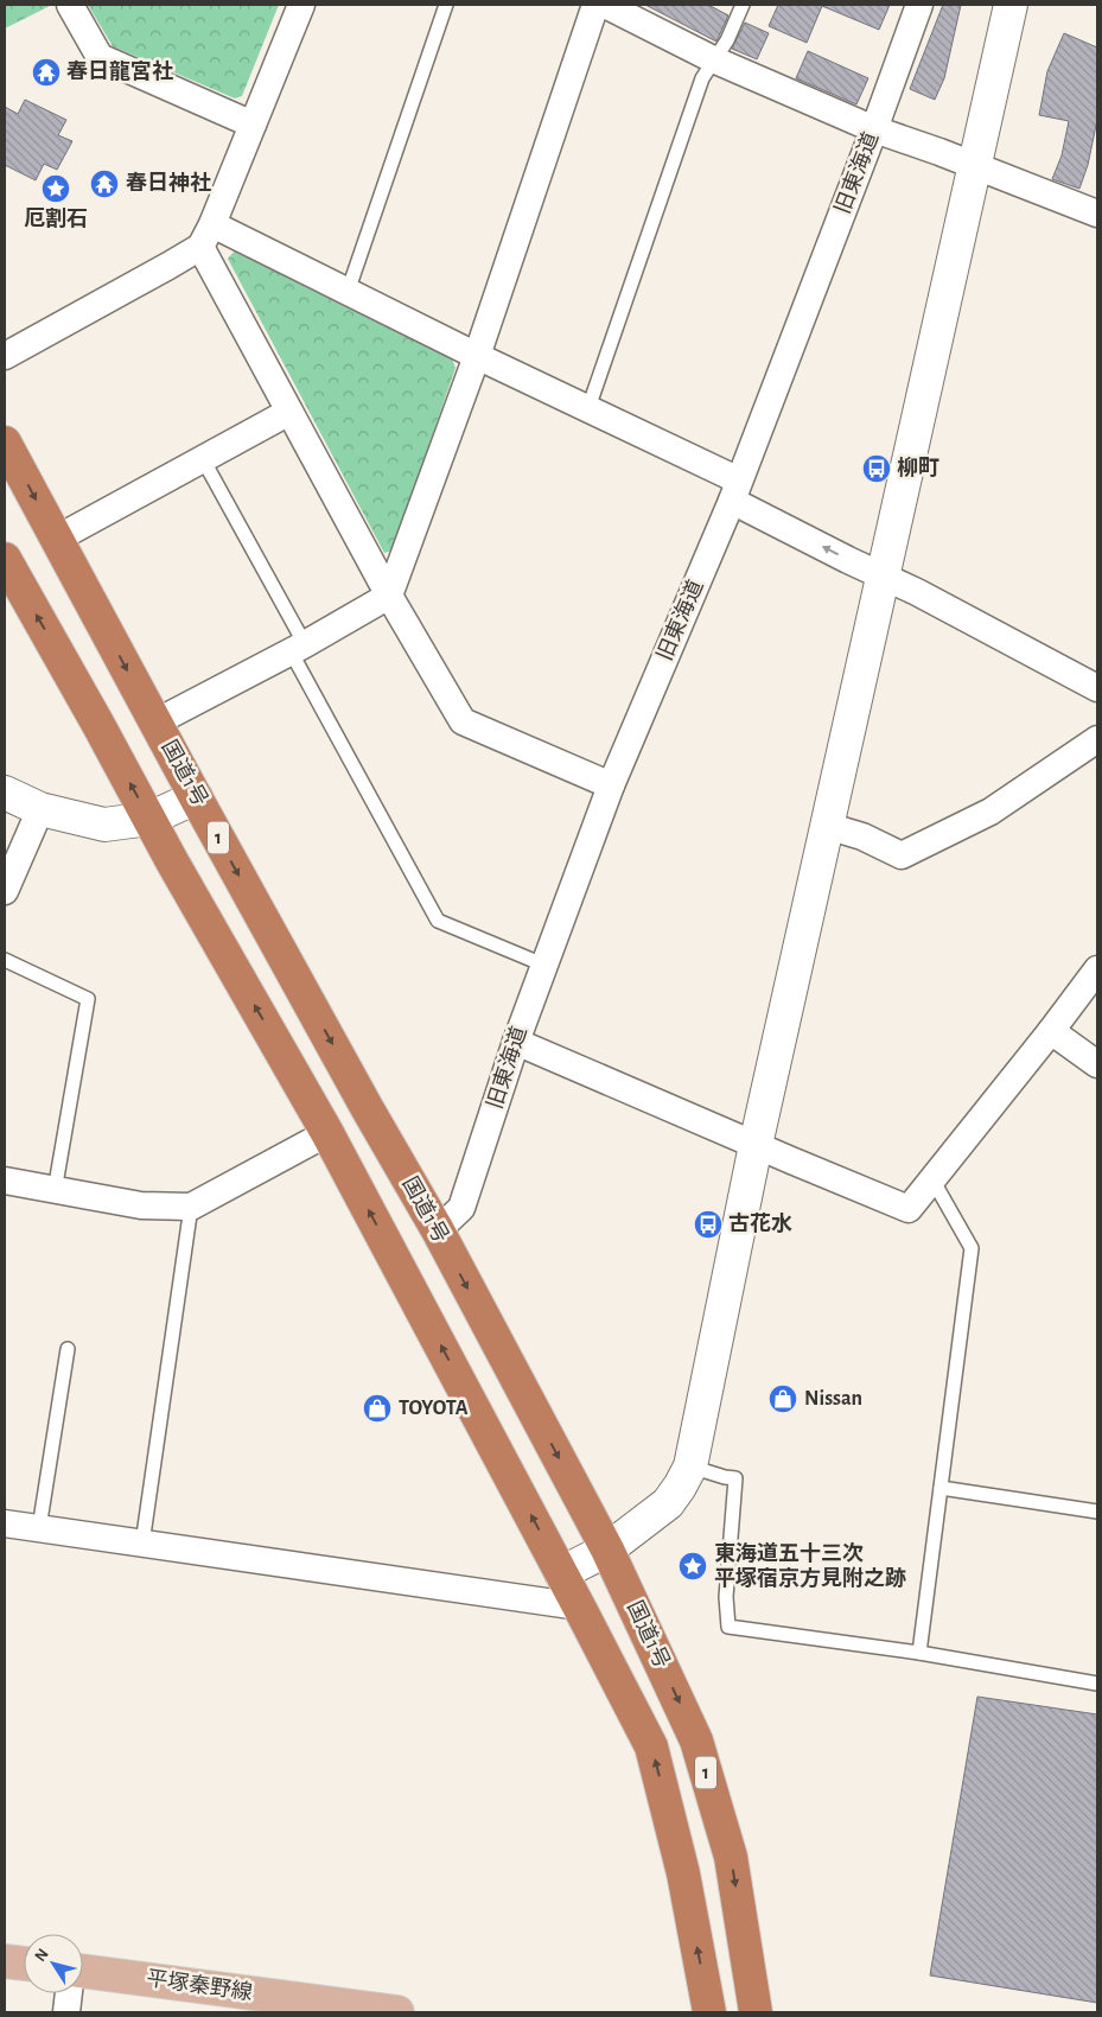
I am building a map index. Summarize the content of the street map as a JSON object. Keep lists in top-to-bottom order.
{
  "streets": {
    "highway": ["国道1号", "1"],
    "main road": ["平塚秦野線"],
    "street": ["旧東海道"]
  },
  "crossings": [
    ["旧東海道", "国道1号"]
  ],
  "places": {
    "temple": ["春日龍宮社", "春日神社"],
    "place": ["厄割石", "東海道五十三次 平塚宿京方見附之跡"],
    "bus stop": ["柳町", "古花水"],
    "shop": ["Nissan", "TOYOTA"]
  },
  "north": "top left"
}
